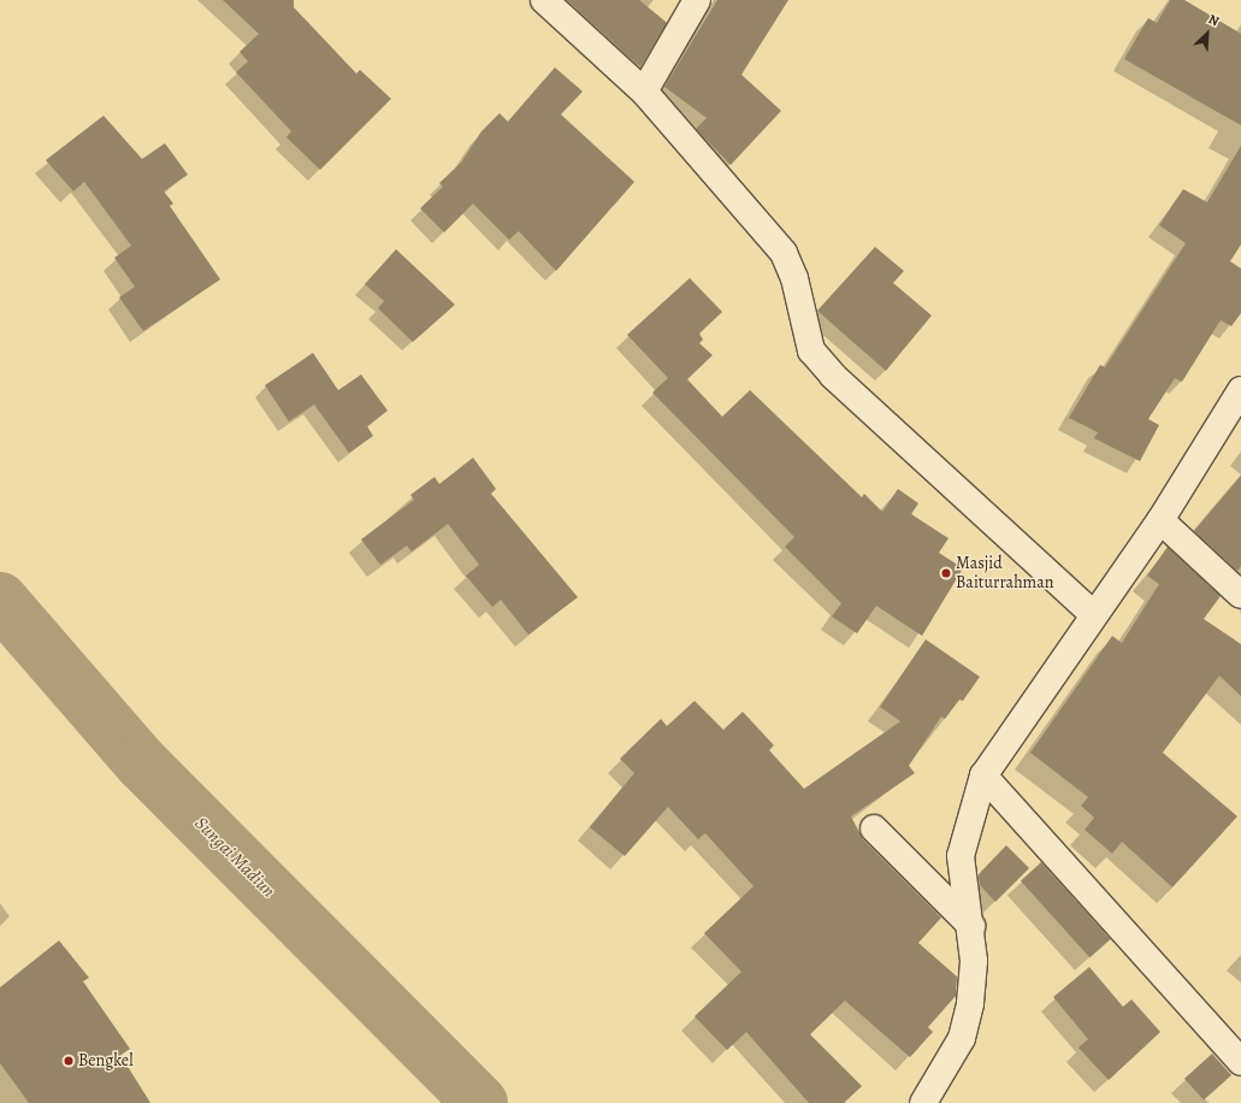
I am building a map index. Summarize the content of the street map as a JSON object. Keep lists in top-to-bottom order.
{
  "water": ["Sungai Madiun"],
  "places": ["Masjid Baiturrahman", "Bengkel"],
  "north": "top right"
}
